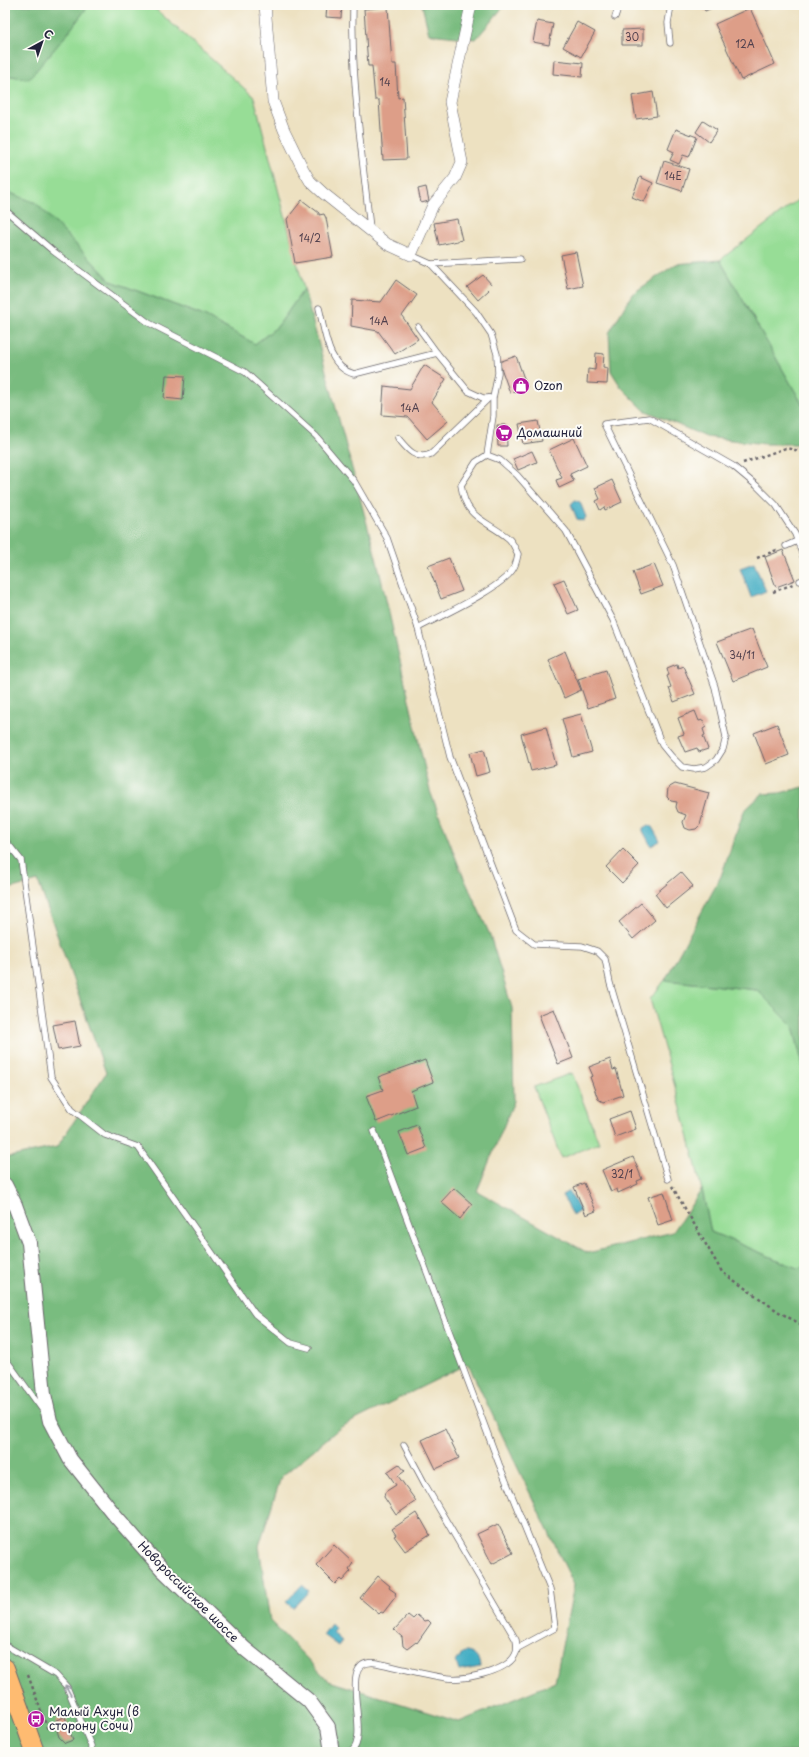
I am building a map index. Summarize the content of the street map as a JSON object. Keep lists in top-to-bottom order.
{
  "streets": {
    "street": ["Новороссийское шоссе"]
  },
  "places": {
    "shop": ["Ozon"],
    "supermarket": ["Домашний"],
    "bus stop": ["Малый Ахун (в сторону Сочи)"]
  },
  "house_numbers": [
    "30",
    "12А",
    "14",
    "14Е",
    "14/2",
    "14А",
    "14А",
    "34/11",
    "32/1"
  ],
  "north": "top right"
}
